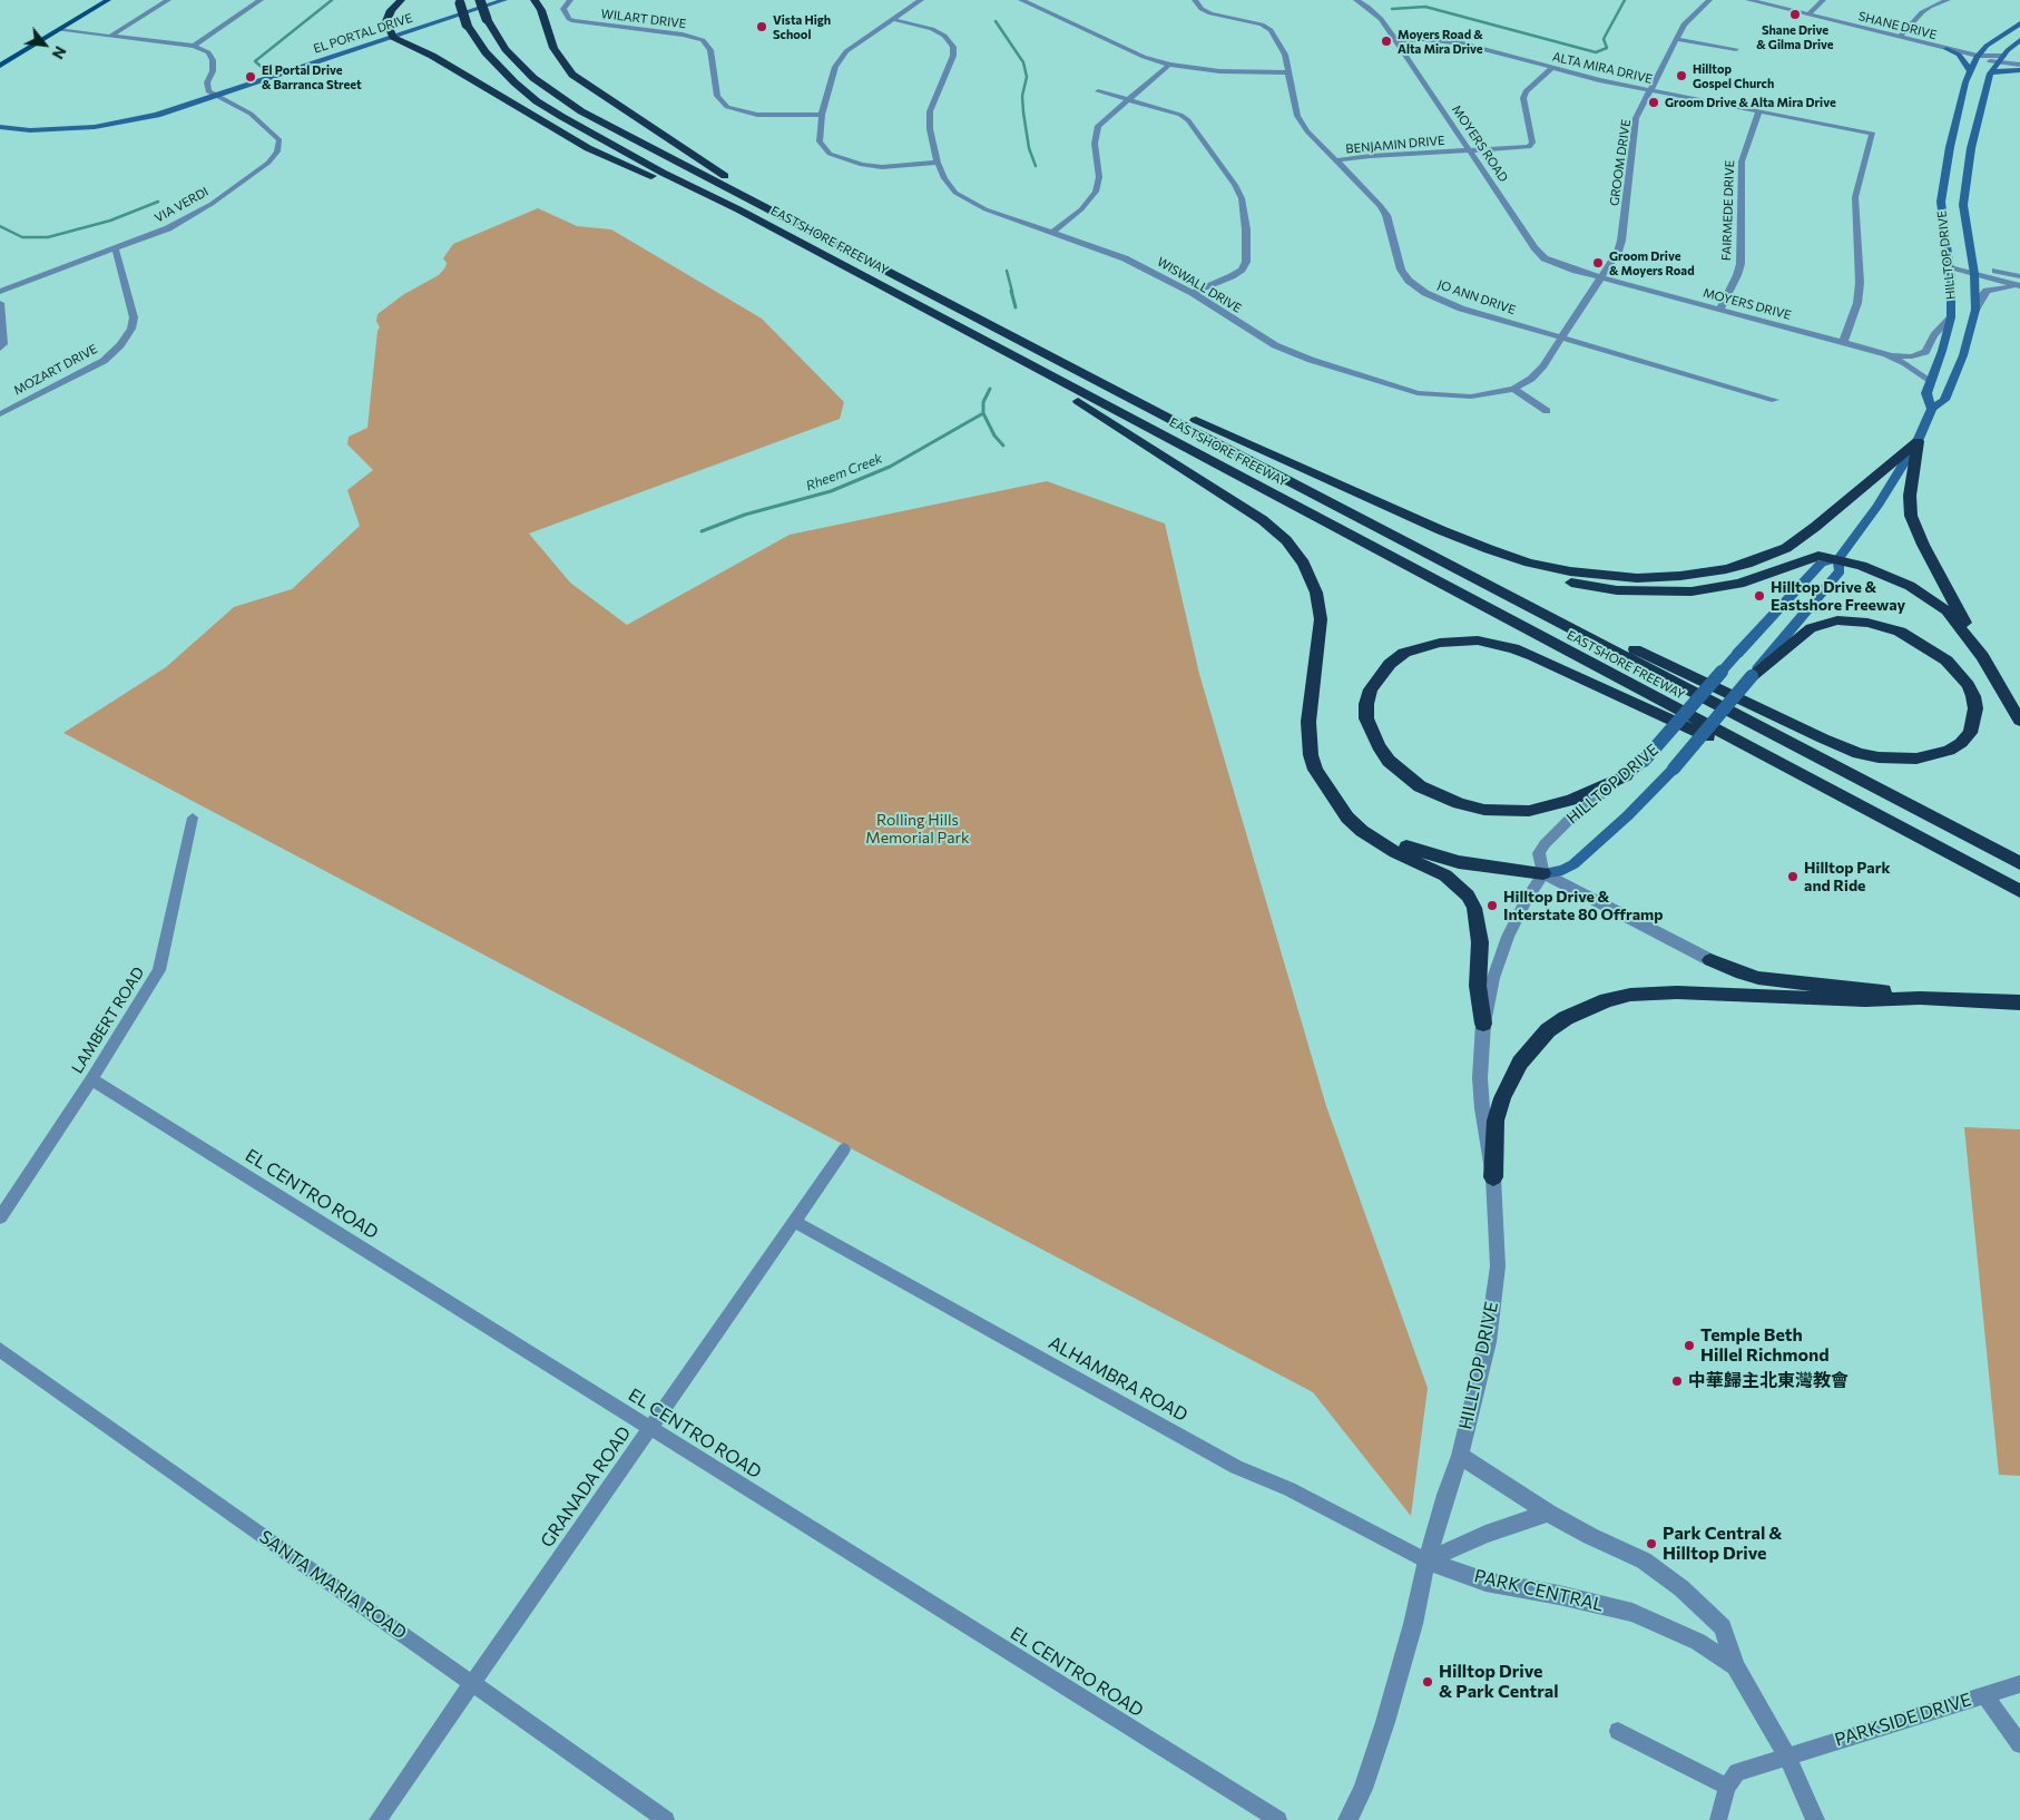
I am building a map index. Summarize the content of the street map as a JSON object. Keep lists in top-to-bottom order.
{
  "streets": {
    "highway": ["EASTSHORE FREEWAY"],
    "main road": ["EL PORTAL DRIVE", "HILLTOP DRIVE"],
    "street": [
      "WILART DRIVE",
      "SHANE DRIVE",
      "ALTA MIRA DRIVE",
      "MOYERS ROAD",
      "BENJAMIN DRIVE",
      "GROOM DRIVE",
      "VIA VERDI",
      "FAIRMEDE DRIVE",
      "WISWALL DRIVE",
      "JO ANN DRIVE",
      "MOYERS DRIVE",
      "MOZART DRIVE",
      "LAMBERT ROAD",
      "EL CENTRO ROAD",
      "ALHAMBRA ROAD",
      "GRANADA ROAD",
      "SANTA MARIA ROAD",
      "PARK CENTRAL",
      "PARKSIDE DRIVE"
    ]
  },
  "crossings": [
    ["SHANE DRIVE", "HILLTOP DRIVE"],
    ["EL PORTAL DRIVE", "VIA VERDI"],
    ["ALTA MIRA DRIVE", "MOYERS ROAD"],
    ["ALTA MIRA DRIVE", "BENJAMIN DRIVE"],
    ["ALTA MIRA DRIVE", "GROOM DRIVE"],
    ["ALTA MIRA DRIVE", "FAIRMEDE DRIVE"],
    ["ALTA MIRA DRIVE", "MOYERS DRIVE"],
    ["MOYERS ROAD", "BENJAMIN DRIVE"],
    ["MOYERS ROAD", "GROOM DRIVE"],
    ["MOYERS ROAD", "WISWALL DRIVE"],
    ["MOYERS ROAD", "MOYERS DRIVE"],
    ["BENJAMIN DRIVE", "JO ANN DRIVE"],
    ["GROOM DRIVE", "WISWALL DRIVE"],
    ["GROOM DRIVE", "MOYERS DRIVE"],
    ["VIA VERDI", "MOZART DRIVE"],
    ["FAIRMEDE DRIVE", "MOYERS DRIVE"],
    ["HILLTOP DRIVE", "ALHAMBRA ROAD"],
    ["HILLTOP DRIVE", "PARK CENTRAL"],
    ["WISWALL DRIVE", "JO ANN DRIVE"],
    ["WISWALL DRIVE", "MOYERS DRIVE"],
    ["LAMBERT ROAD", "EL CENTRO ROAD"],
    ["EL CENTRO ROAD", "GRANADA ROAD"],
    ["ALHAMBRA ROAD", "GRANADA ROAD"],
    ["ALHAMBRA ROAD", "PARK CENTRAL"],
    ["GRANADA ROAD", "SANTA MARIA ROAD"],
    ["PARK CENTRAL", "PARKSIDE DRIVE"]
  ],
  "water": ["Rheem Creek"],
  "parks": ["Rolling Hills Memorial Park"],
  "places": [
    "Shane Drive & Gilma Drive",
    "Vista High School",
    "Moyers Road & Alta Mira Drive",
    "Hilltop Gospel Church",
    "El Portal Drive & Barranca Street",
    "Groom Drive & Alta Mira Drive",
    "Groom Drive & Moyers Road",
    "Hilltop Drive & Eastshore Freeway",
    "Hilltop Park and Ride",
    "Hilltop Drive & Interstate 80 Offramp",
    "Temple Beth Hillel Richmond",
    "中華歸主北東灣教會",
    "Park Central & Hilltop Drive",
    "Hilltop Drive & Park Central"
  ],
  "north": "bottom right"
}
